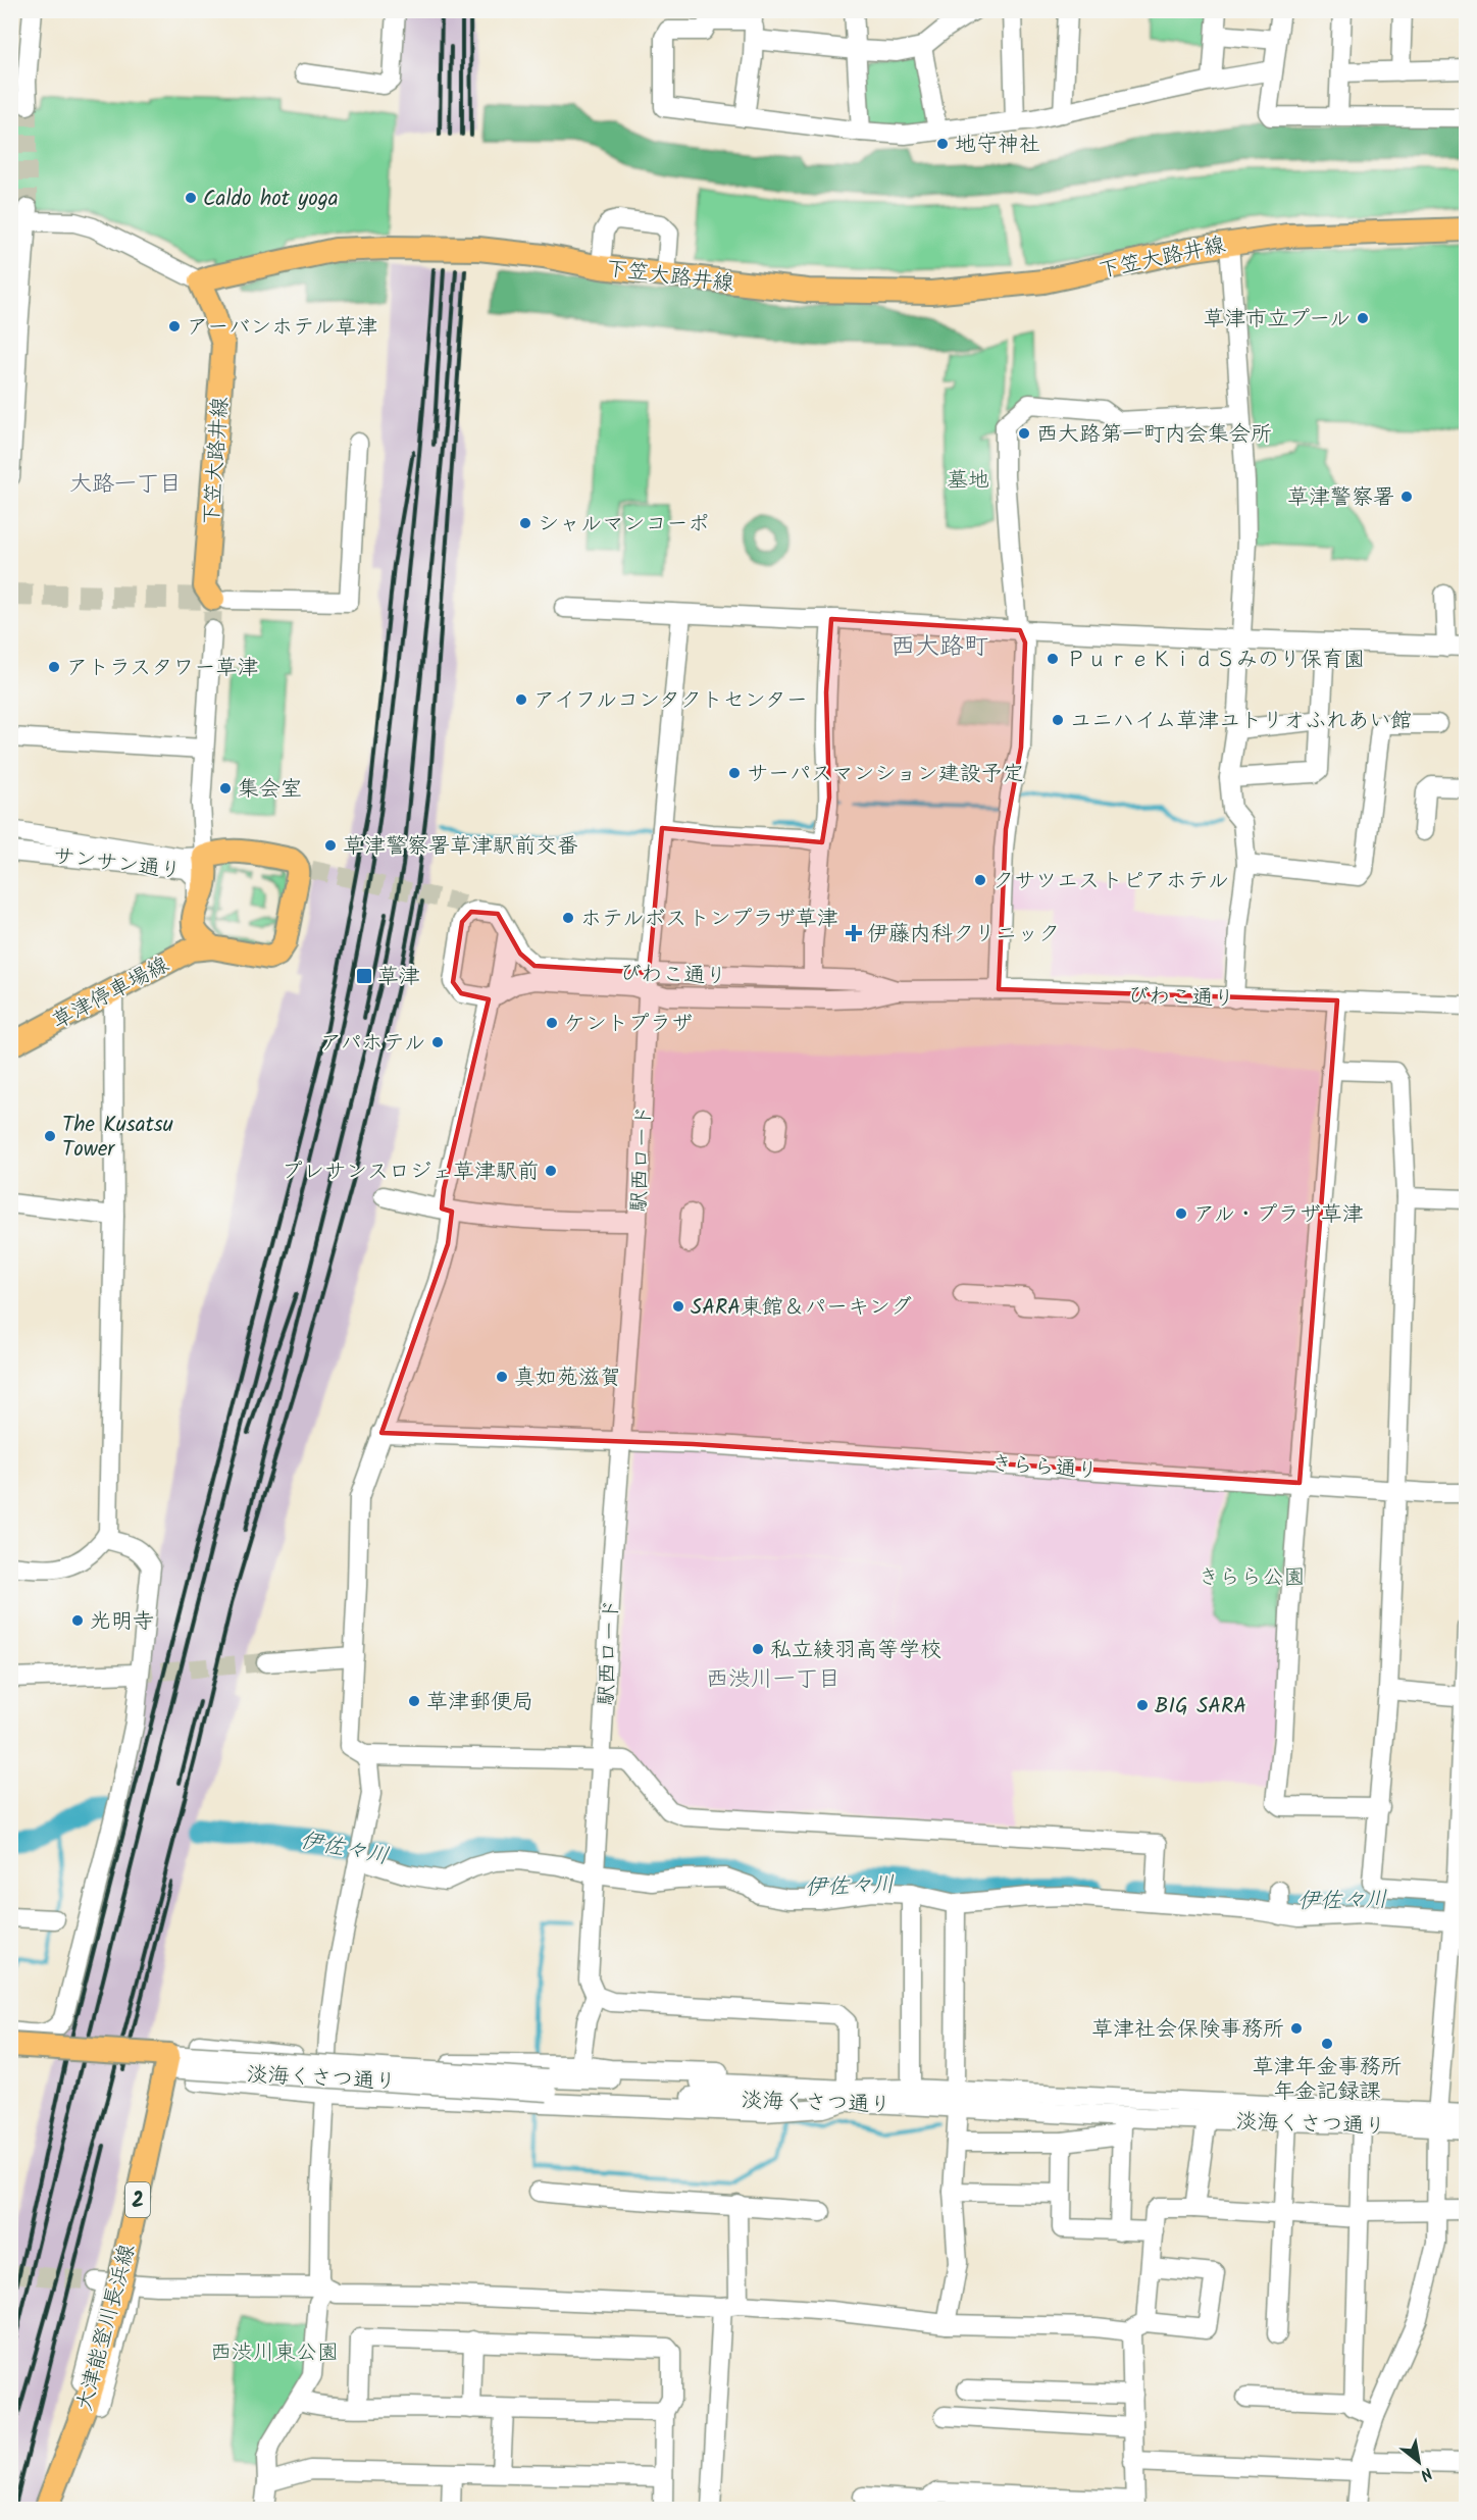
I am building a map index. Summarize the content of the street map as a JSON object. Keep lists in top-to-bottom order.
{
  "streets": {
    "main road": [
      "下笠大路井線",
      "草津停車場線",
      "2",
      "大津能登川長浜線"
    ],
    "street": [
      "サンサン通り",
      "びわこ通り",
      "駅西ロード",
      "きらら通り",
      "淡海くさつ通り"
    ]
  },
  "crossings": [
    ["サンサン通り", "草津停車場線"],
    ["びわこ通り", "駅西ロード"],
    ["駅西ロード", "きらら通り"],
    ["淡海くさつ通り", "大津能登川長浜線"]
  ],
  "districts": ["大路一丁目", "西大路町", "西渋川一丁目"],
  "water": ["伊佐々川"],
  "parks": ["墓地", "きらら公園", "西渋川東公園"],
  "places": {
    "other": [
      "地守神社",
      "Caldo hot yoga",
      "草津市立プール",
      "アーバンホテル草津",
      "西大路第一町内会集会所",
      "草津警察署",
      "シャルマンコーポ",
      "ＰｕｒｅＫｉｄＳみのり保育園",
      "アトラスタワー草津",
      "アイフルコンタクトセンター",
      "ユニハイム草津ユトリオふれあい館",
      "サーパスマンション建設予定",
      "集会室",
      "草津警察署草津駅前交番",
      "クサツエストピアホテル",
      "ホテルボストンプラザ草津",
      "ケントプラザ",
      "アパホテル",
      "The Kusatsu Tower",
      "プレサンスロジェ草津駅前",
      "アル・プラザ草津",
      "SARA東館＆パーキング",
      "真如苑滋賀",
      "光明寺",
      "私立綾羽高等学校",
      "草津郵便局",
      "BIG SARA",
      "草津社会保険事務所",
      "草津年金事務所 年金記録課"
    ],
    "health": ["伊藤内科クリニック"],
    "transit": ["草津"]
  },
  "north": "bottom right"
}
